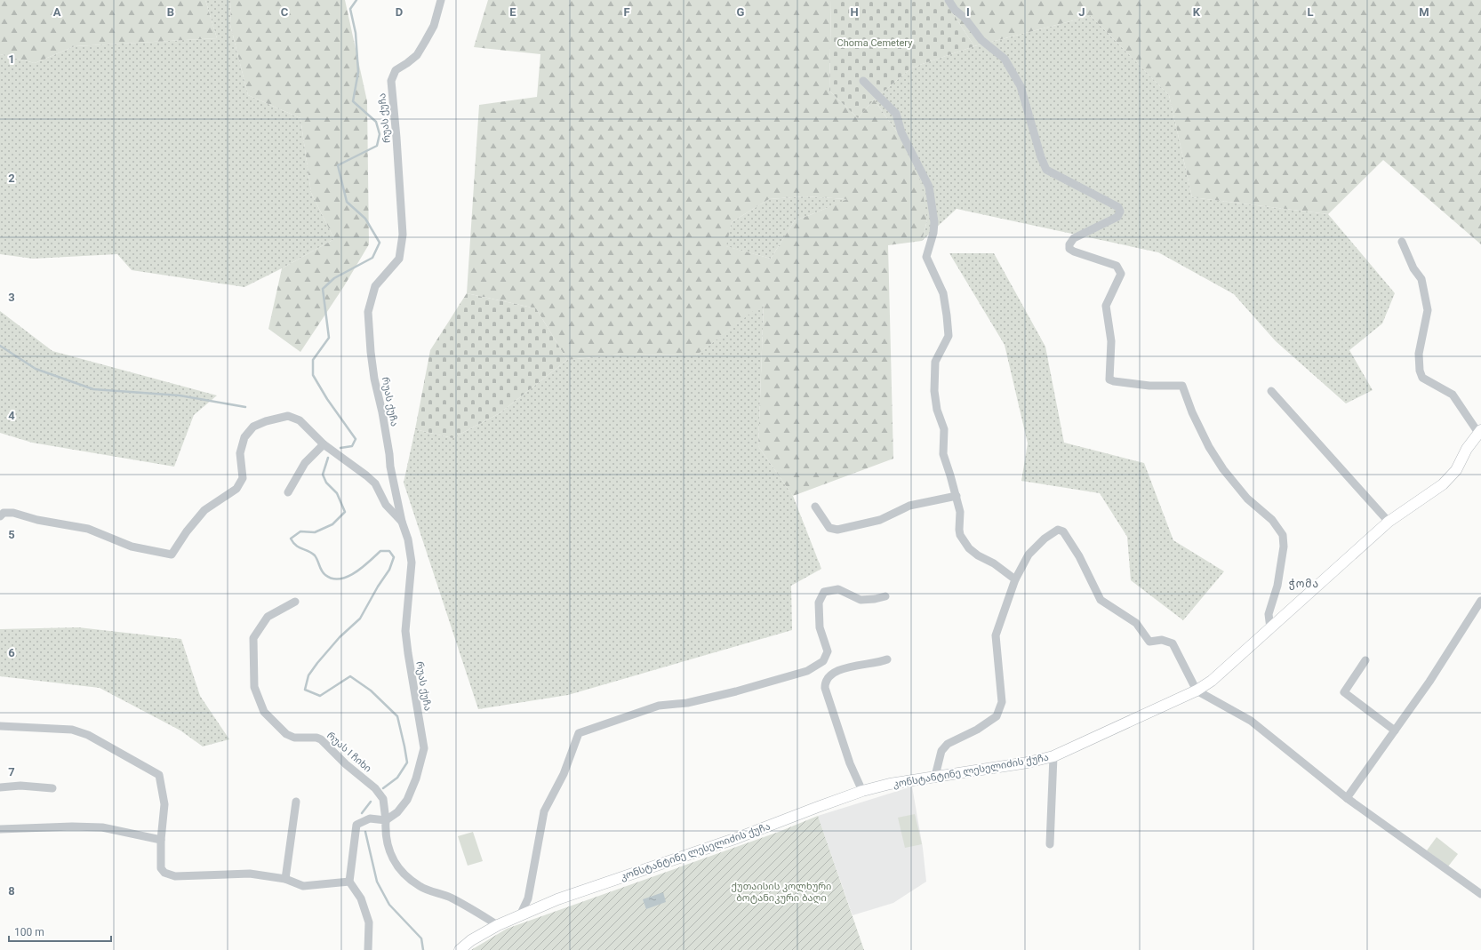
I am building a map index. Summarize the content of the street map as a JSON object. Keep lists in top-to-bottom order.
{
  "streets": {
    "main road": ["კონსტანტინე ლესელიძის ქუჩა"],
    "street": ["რუას ქუჩა", "რუას I ჩიხი"]
  },
  "crossings": [
    ["რუას ქუჩა", "რუას I ჩიხი"],
    ["რუას I ჩიხი", "კონსტანტინე ლესელიძის ქუჩა"]
  ],
  "districts": ["ჭომა"],
  "parks": ["Choma Cemetery", "ქუთაისის კოლხური ბოტანიკური ბაღი"],
  "scale_bar": "100 m",
  "grid": {
    "columns": [
      "A",
      "B",
      "C",
      "D",
      "E",
      "F",
      "G",
      "H",
      "I",
      "J",
      "K",
      "L",
      "M"
    ],
    "rows": [
      "1",
      "2",
      "3",
      "4",
      "5",
      "6",
      "7",
      "8"
    ]
  }
}
